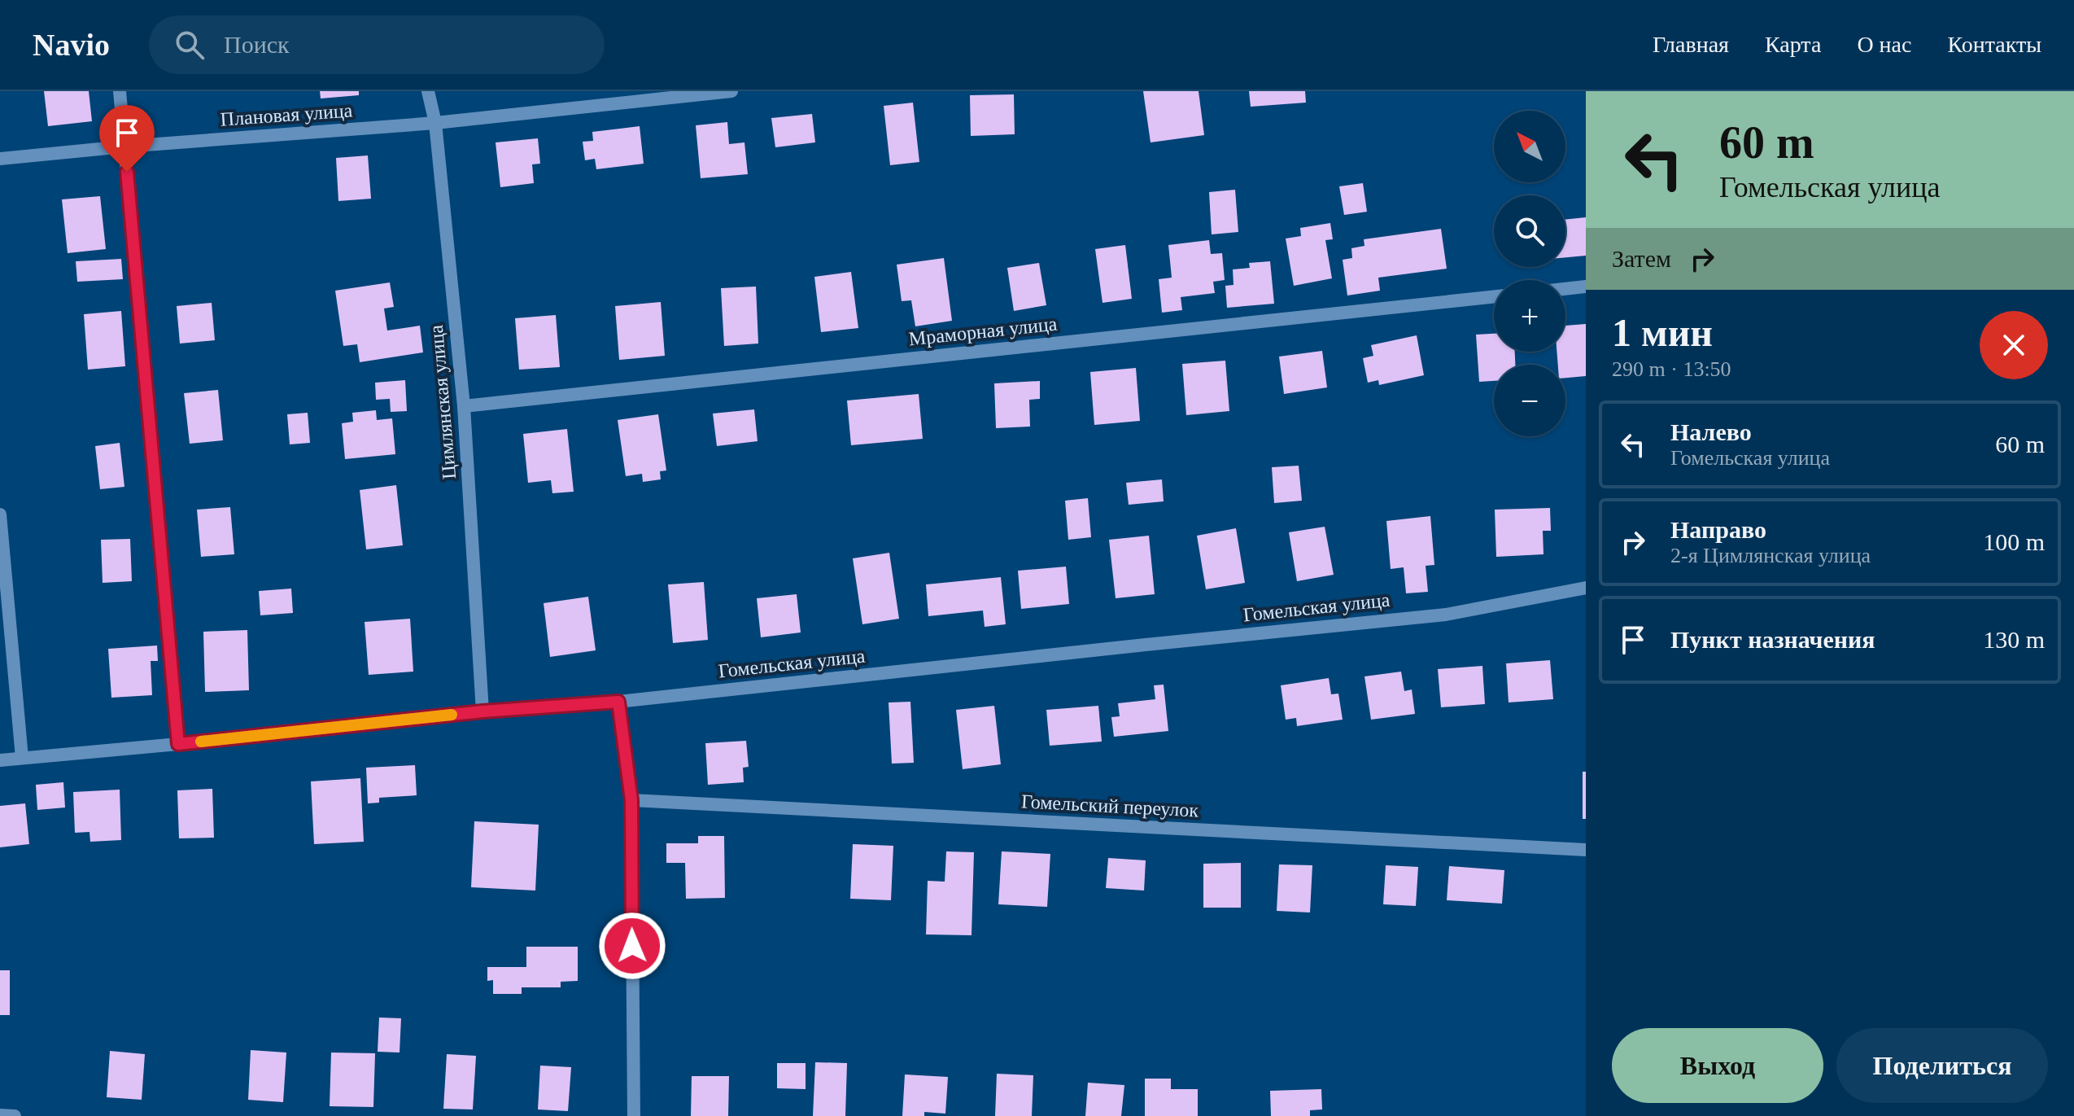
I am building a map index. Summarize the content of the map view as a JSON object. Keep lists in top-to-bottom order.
{
  "streets": {
    "street": [
      "Плановая улица",
      "Мраморная улица",
      "Цимлянская улица",
      "Гомельская улица",
      "Гомельский переулок"
    ]
  },
  "crossings": [
    ["Плановая улица", "Цимлянская улица"],
    ["Мраморная улица", "Цимлянская улица"],
    ["Цимлянская улица", "Гомельская улица"]
  ],
  "north": "top left",
  "page": {
    "header": "Navio",
    "search": "Поиск",
    "nav": [
      "Главная",
      "Карта",
      "О нас",
      "Контакты"
    ],
    "turn": ["60 m", "Гомельская улица"],
    "map_buttons": ["+", "−"],
    "then": "Затем",
    "heading": ["1 мин", "290 m · 13:50"],
    "list": [
      {
        "name": "Налево",
        "note": "Гомельская улица",
        "value": "60 m"
      },
      {
        "name": "Направо",
        "note": "2-я Цимлянская улица",
        "value": "100 m"
      },
      {
        "name": "Пункт назначения",
        "value": "130 m"
      }
    ],
    "buttons": ["Выход", "Поделиться"]
  }
}
